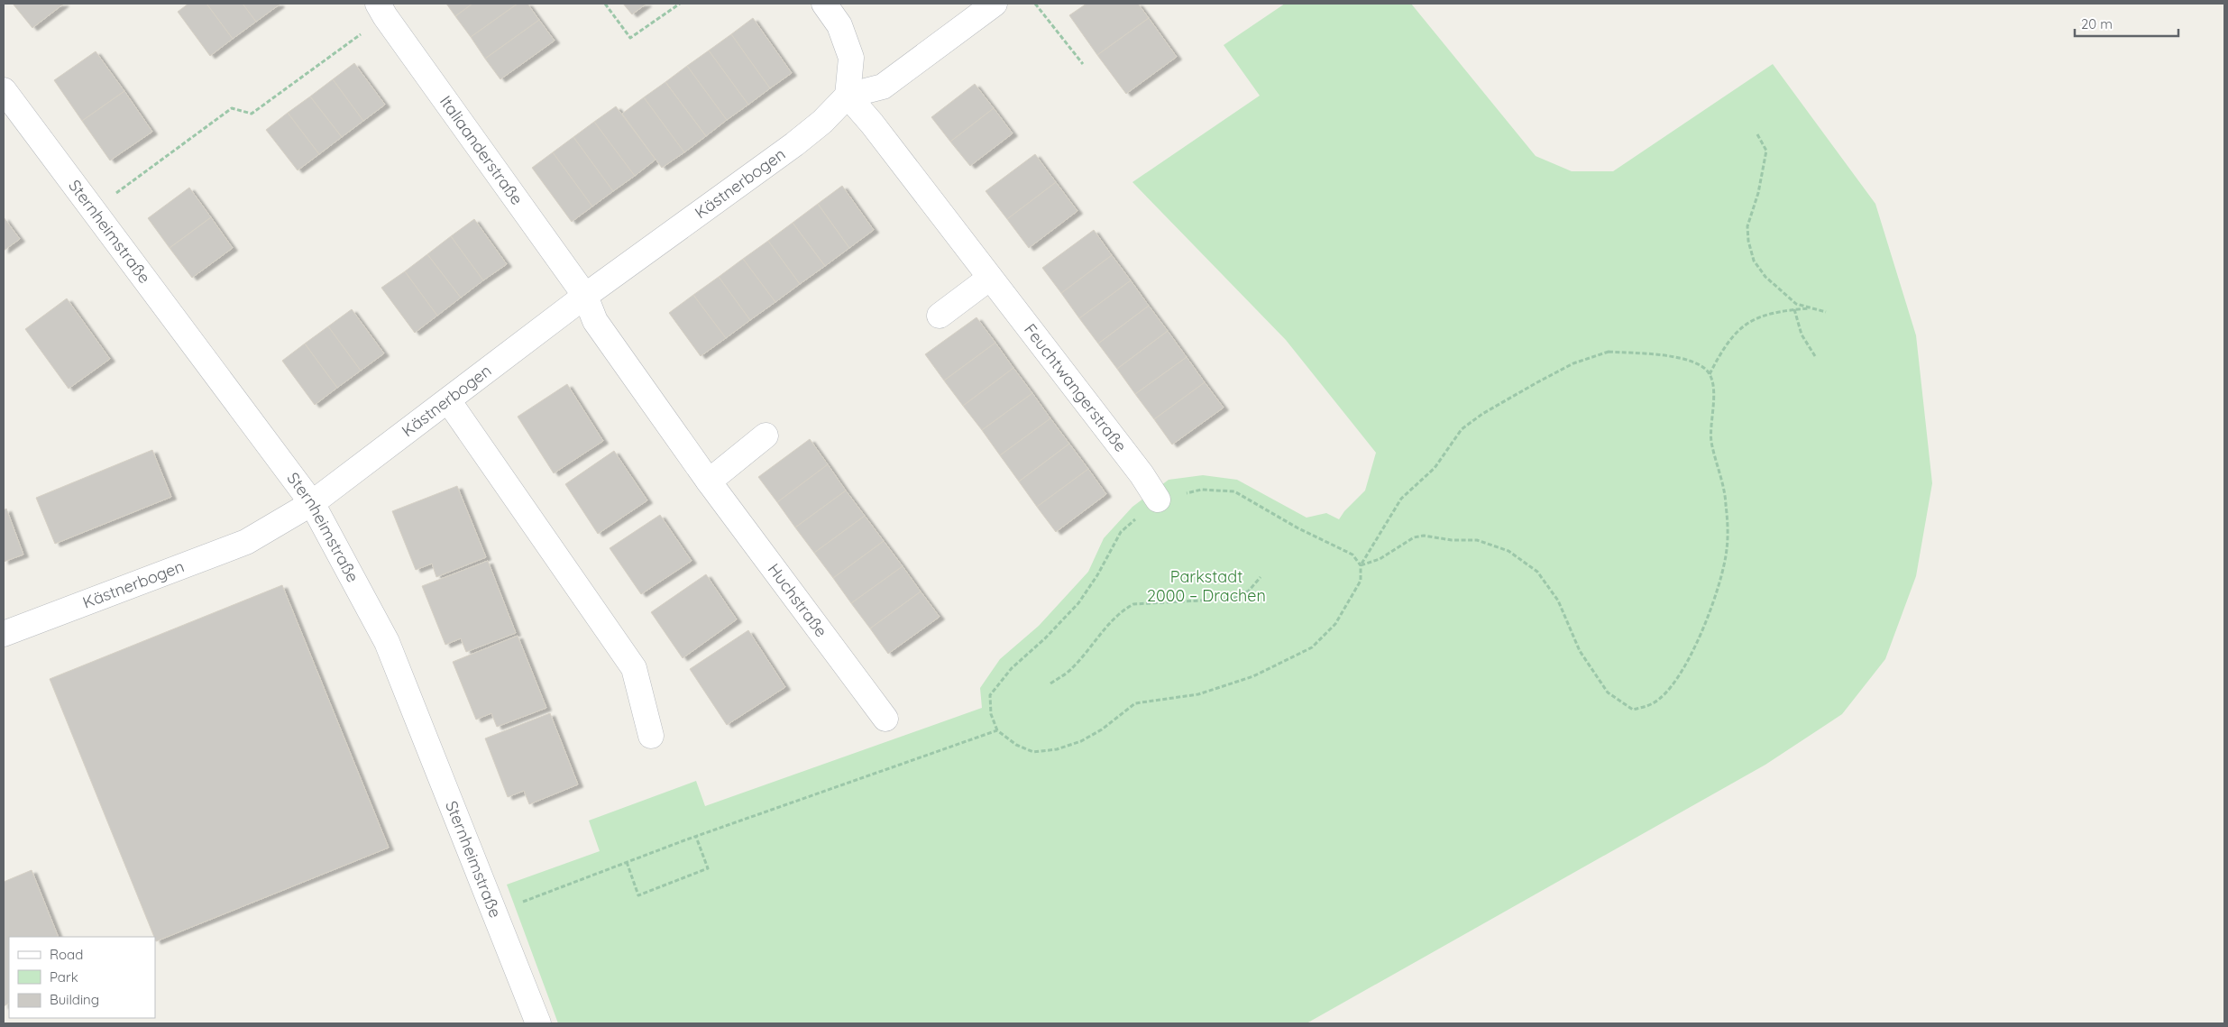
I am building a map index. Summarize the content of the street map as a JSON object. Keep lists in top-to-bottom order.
{
  "streets": {
    "street": [
      "Italiaanderstraße",
      "Kästnerbogen",
      "Sternheimstraße",
      "Feuchtwangerstraße",
      "Huchstraße"
    ]
  },
  "crossings": [
    ["Italiaanderstraße", "Kästnerbogen"],
    ["Italiaanderstraße", "Huchstraße"],
    ["Kästnerbogen", "Sternheimstraße"],
    ["Kästnerbogen", "Feuchtwangerstraße"],
    ["Kästnerbogen", "Huchstraße"]
  ],
  "parks": ["Parkstadt 2000 – Drachen"],
  "legend": ["Road", "Park", "Building"],
  "scale_bar": "20 m"
}
